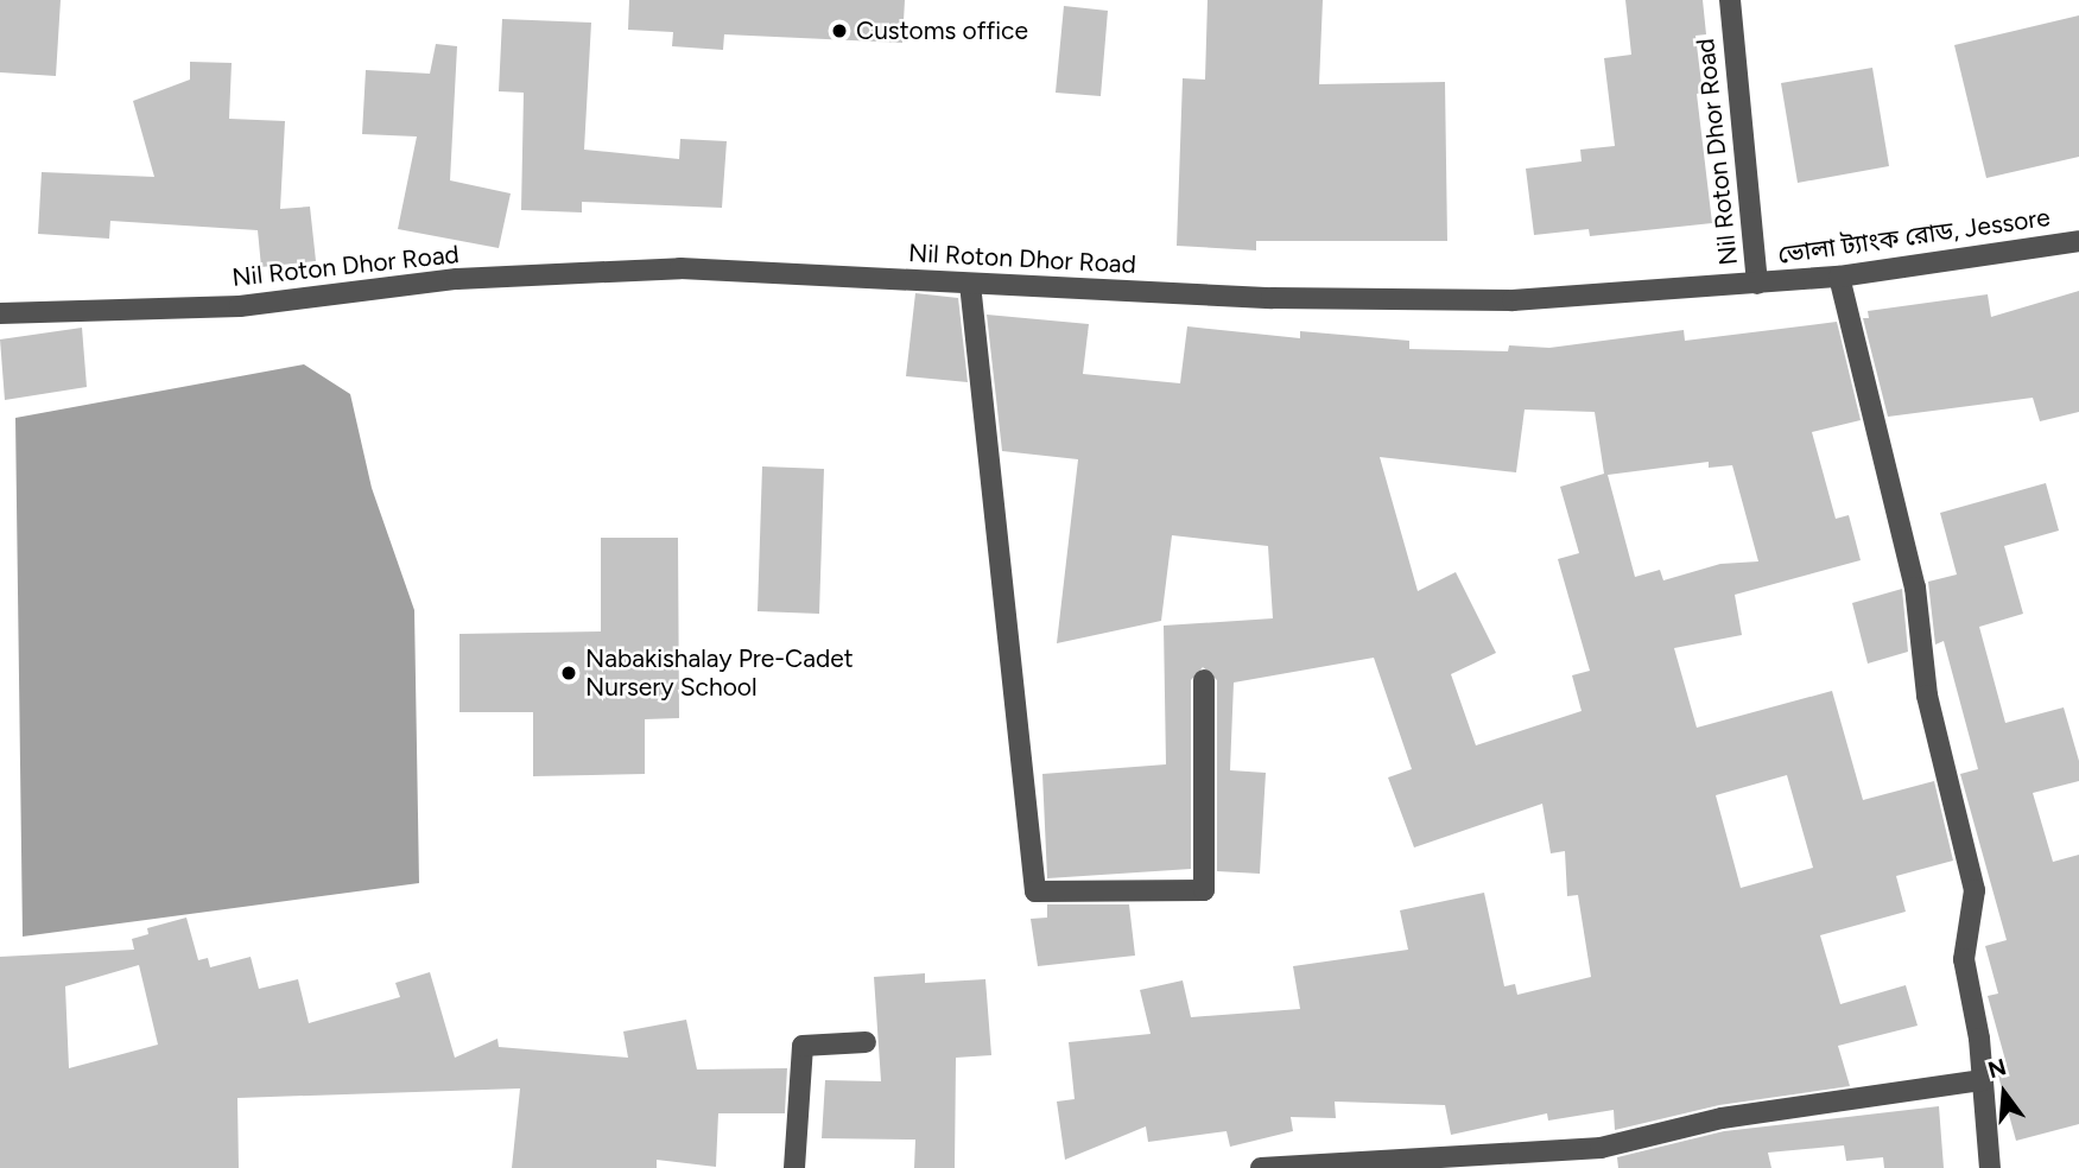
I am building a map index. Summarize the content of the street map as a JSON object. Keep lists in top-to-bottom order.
{
  "streets": {
    "street": ["Nil Roton Dhor Road", "ভোলা ট্যাংক রোড, Jessore"]
  },
  "crossings": [
    ["Nil Roton Dhor Road", "ভোলা ট্যাংক রোড, Jessore"]
  ],
  "places": ["Customs office", "Nabakishalay Pre-Cadet Nursery School"],
  "north": "top"
}
